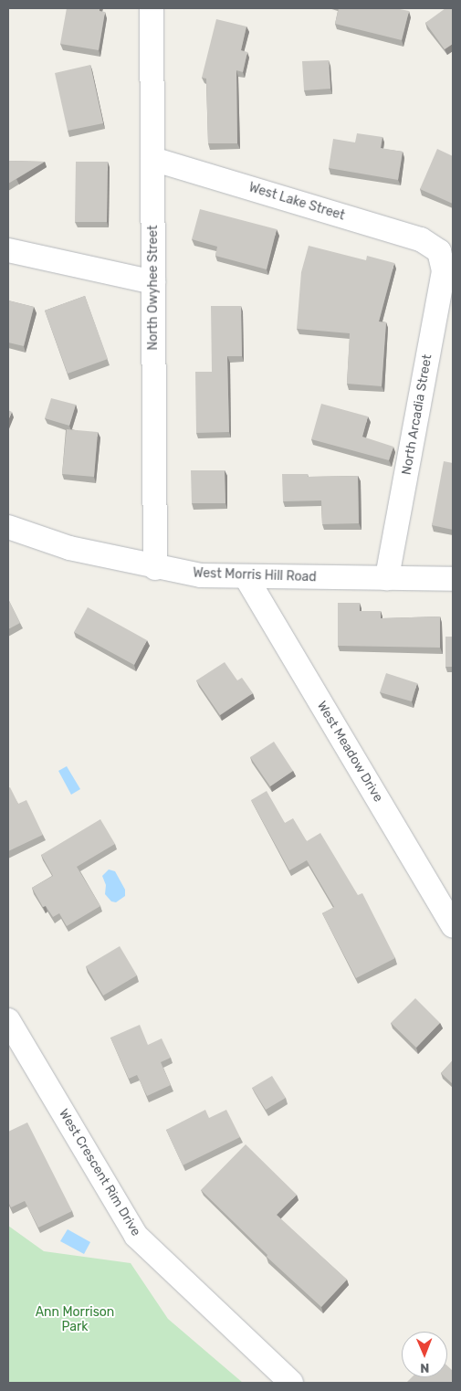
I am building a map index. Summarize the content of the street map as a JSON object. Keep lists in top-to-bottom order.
{
  "streets": {
    "street": [
      "West Lake Street",
      "North Owyhee Street",
      "North Arcadia Street",
      "West Morris Hill Road",
      "West Meadow Drive",
      "West Crescent Rim Drive"
    ]
  },
  "crossings": [
    ["West Lake Street", "North Owyhee Street"],
    ["West Lake Street", "North Arcadia Street"],
    ["North Owyhee Street", "West Morris Hill Road"],
    ["North Arcadia Street", "West Morris Hill Road"],
    ["West Morris Hill Road", "West Meadow Drive"]
  ],
  "parks": ["Ann Morrison Park"],
  "north": "bottom"
}
